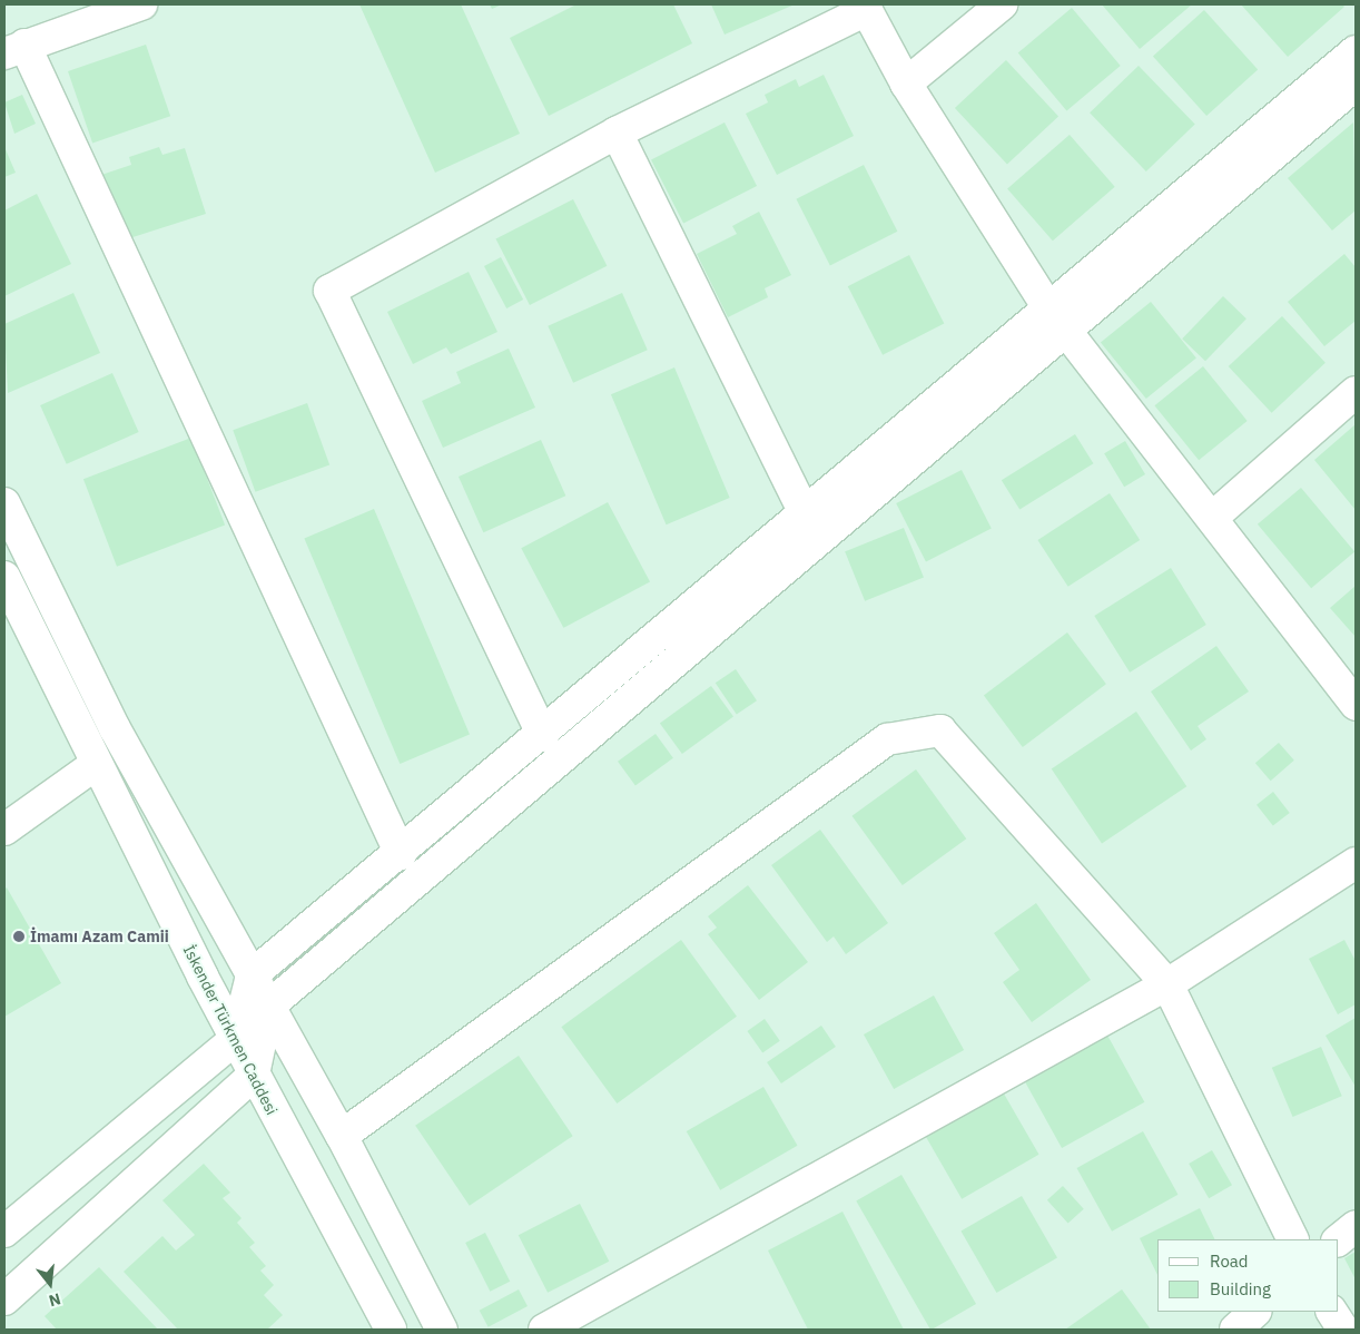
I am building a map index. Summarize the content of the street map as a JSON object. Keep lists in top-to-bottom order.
{
  "streets": {
    "street": ["İskender Türkmen Caddesi"]
  },
  "places": ["İmamı Azam Camii"],
  "legend": ["Road", "Building"],
  "north": "bottom"
}
